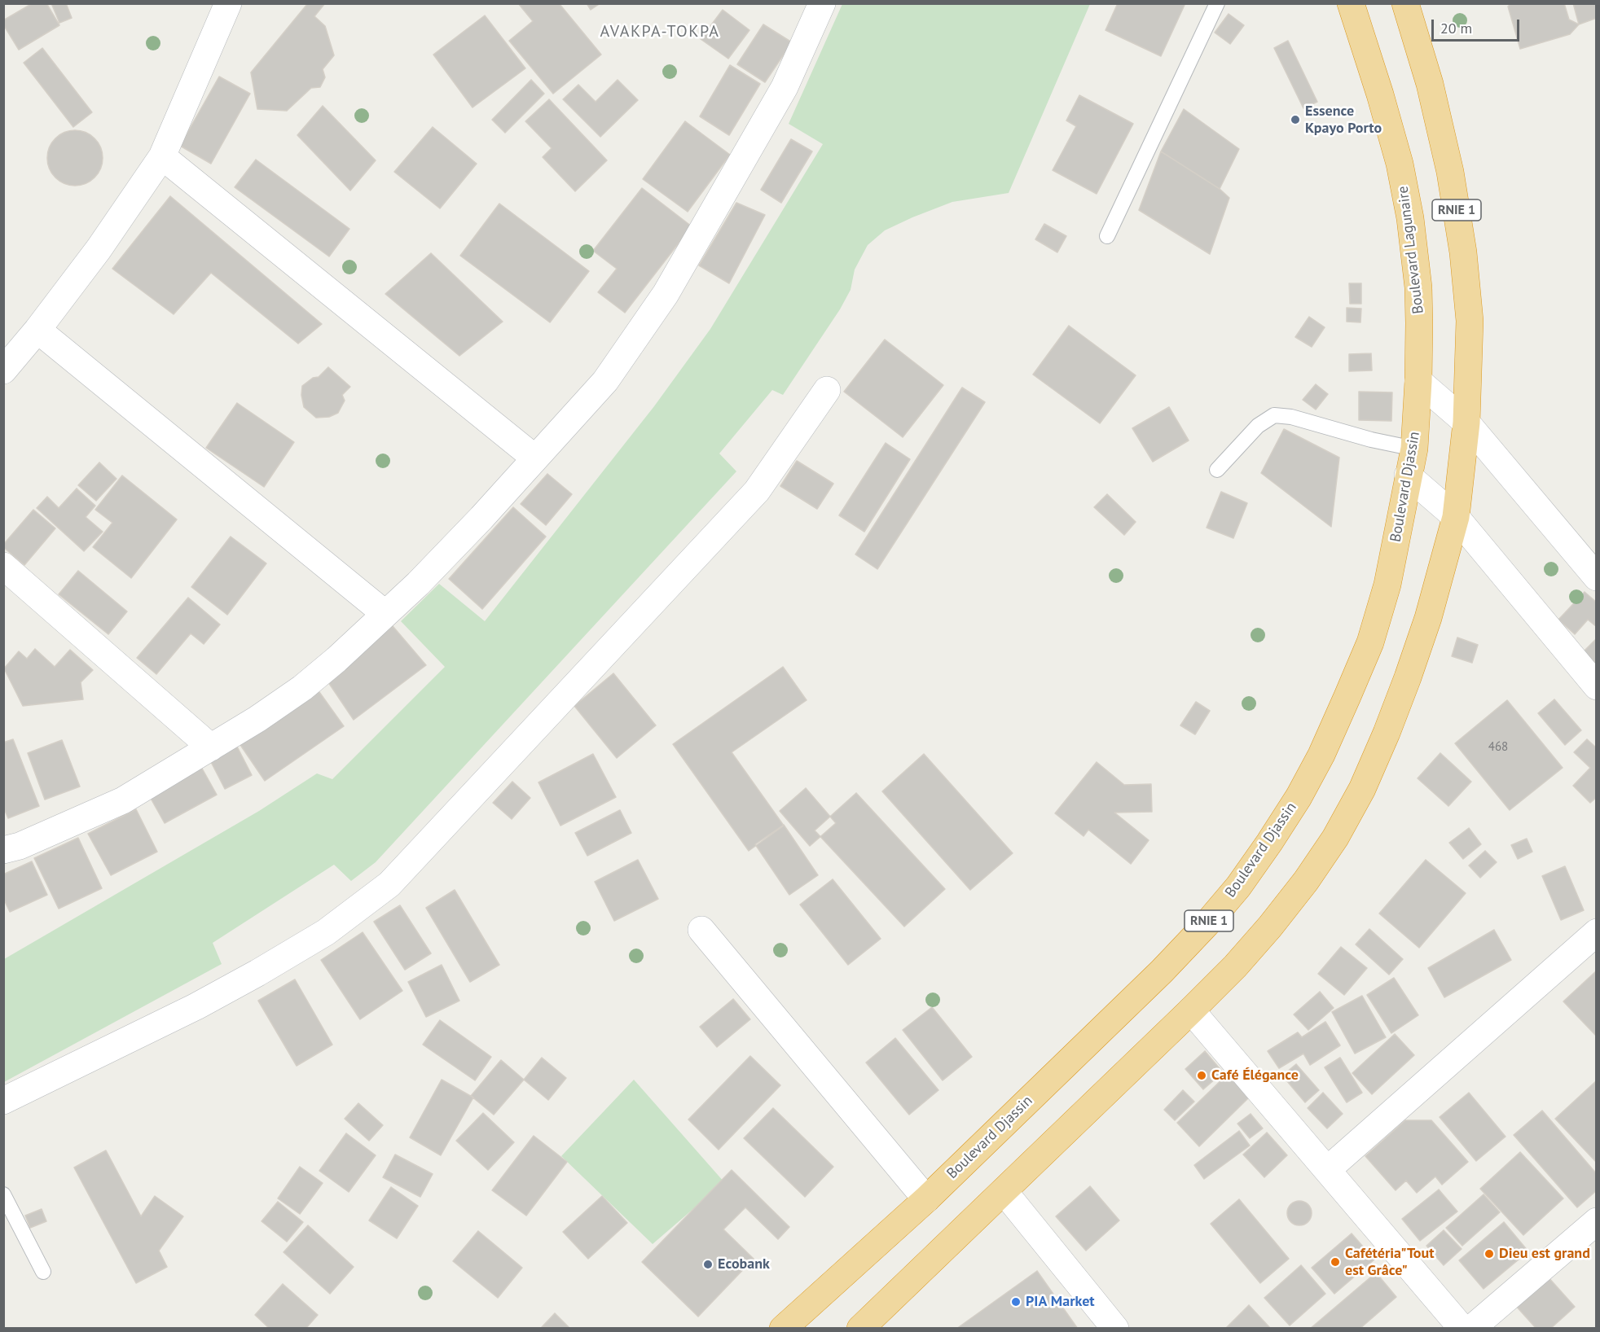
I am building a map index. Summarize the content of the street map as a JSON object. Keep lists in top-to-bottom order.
{
  "streets": {
    "highway": ["RNIE 1", "Boulevard Lagunaire", "Boulevard Djassin"]
  },
  "crossings": [
    ["Boulevard Lagunaire", "Boulevard Djassin"]
  ],
  "districts": ["AVAKPA-TOKPA"],
  "places": [
    "Essence Kpayo Porto",
    "Café Élégance",
    "Dieu est grand",
    "Cafétéria\"Tout est Grâce\"",
    "Ecobank",
    "PIA Market"
  ],
  "house_numbers": ["468"],
  "scale_bar": "20 m"
}
